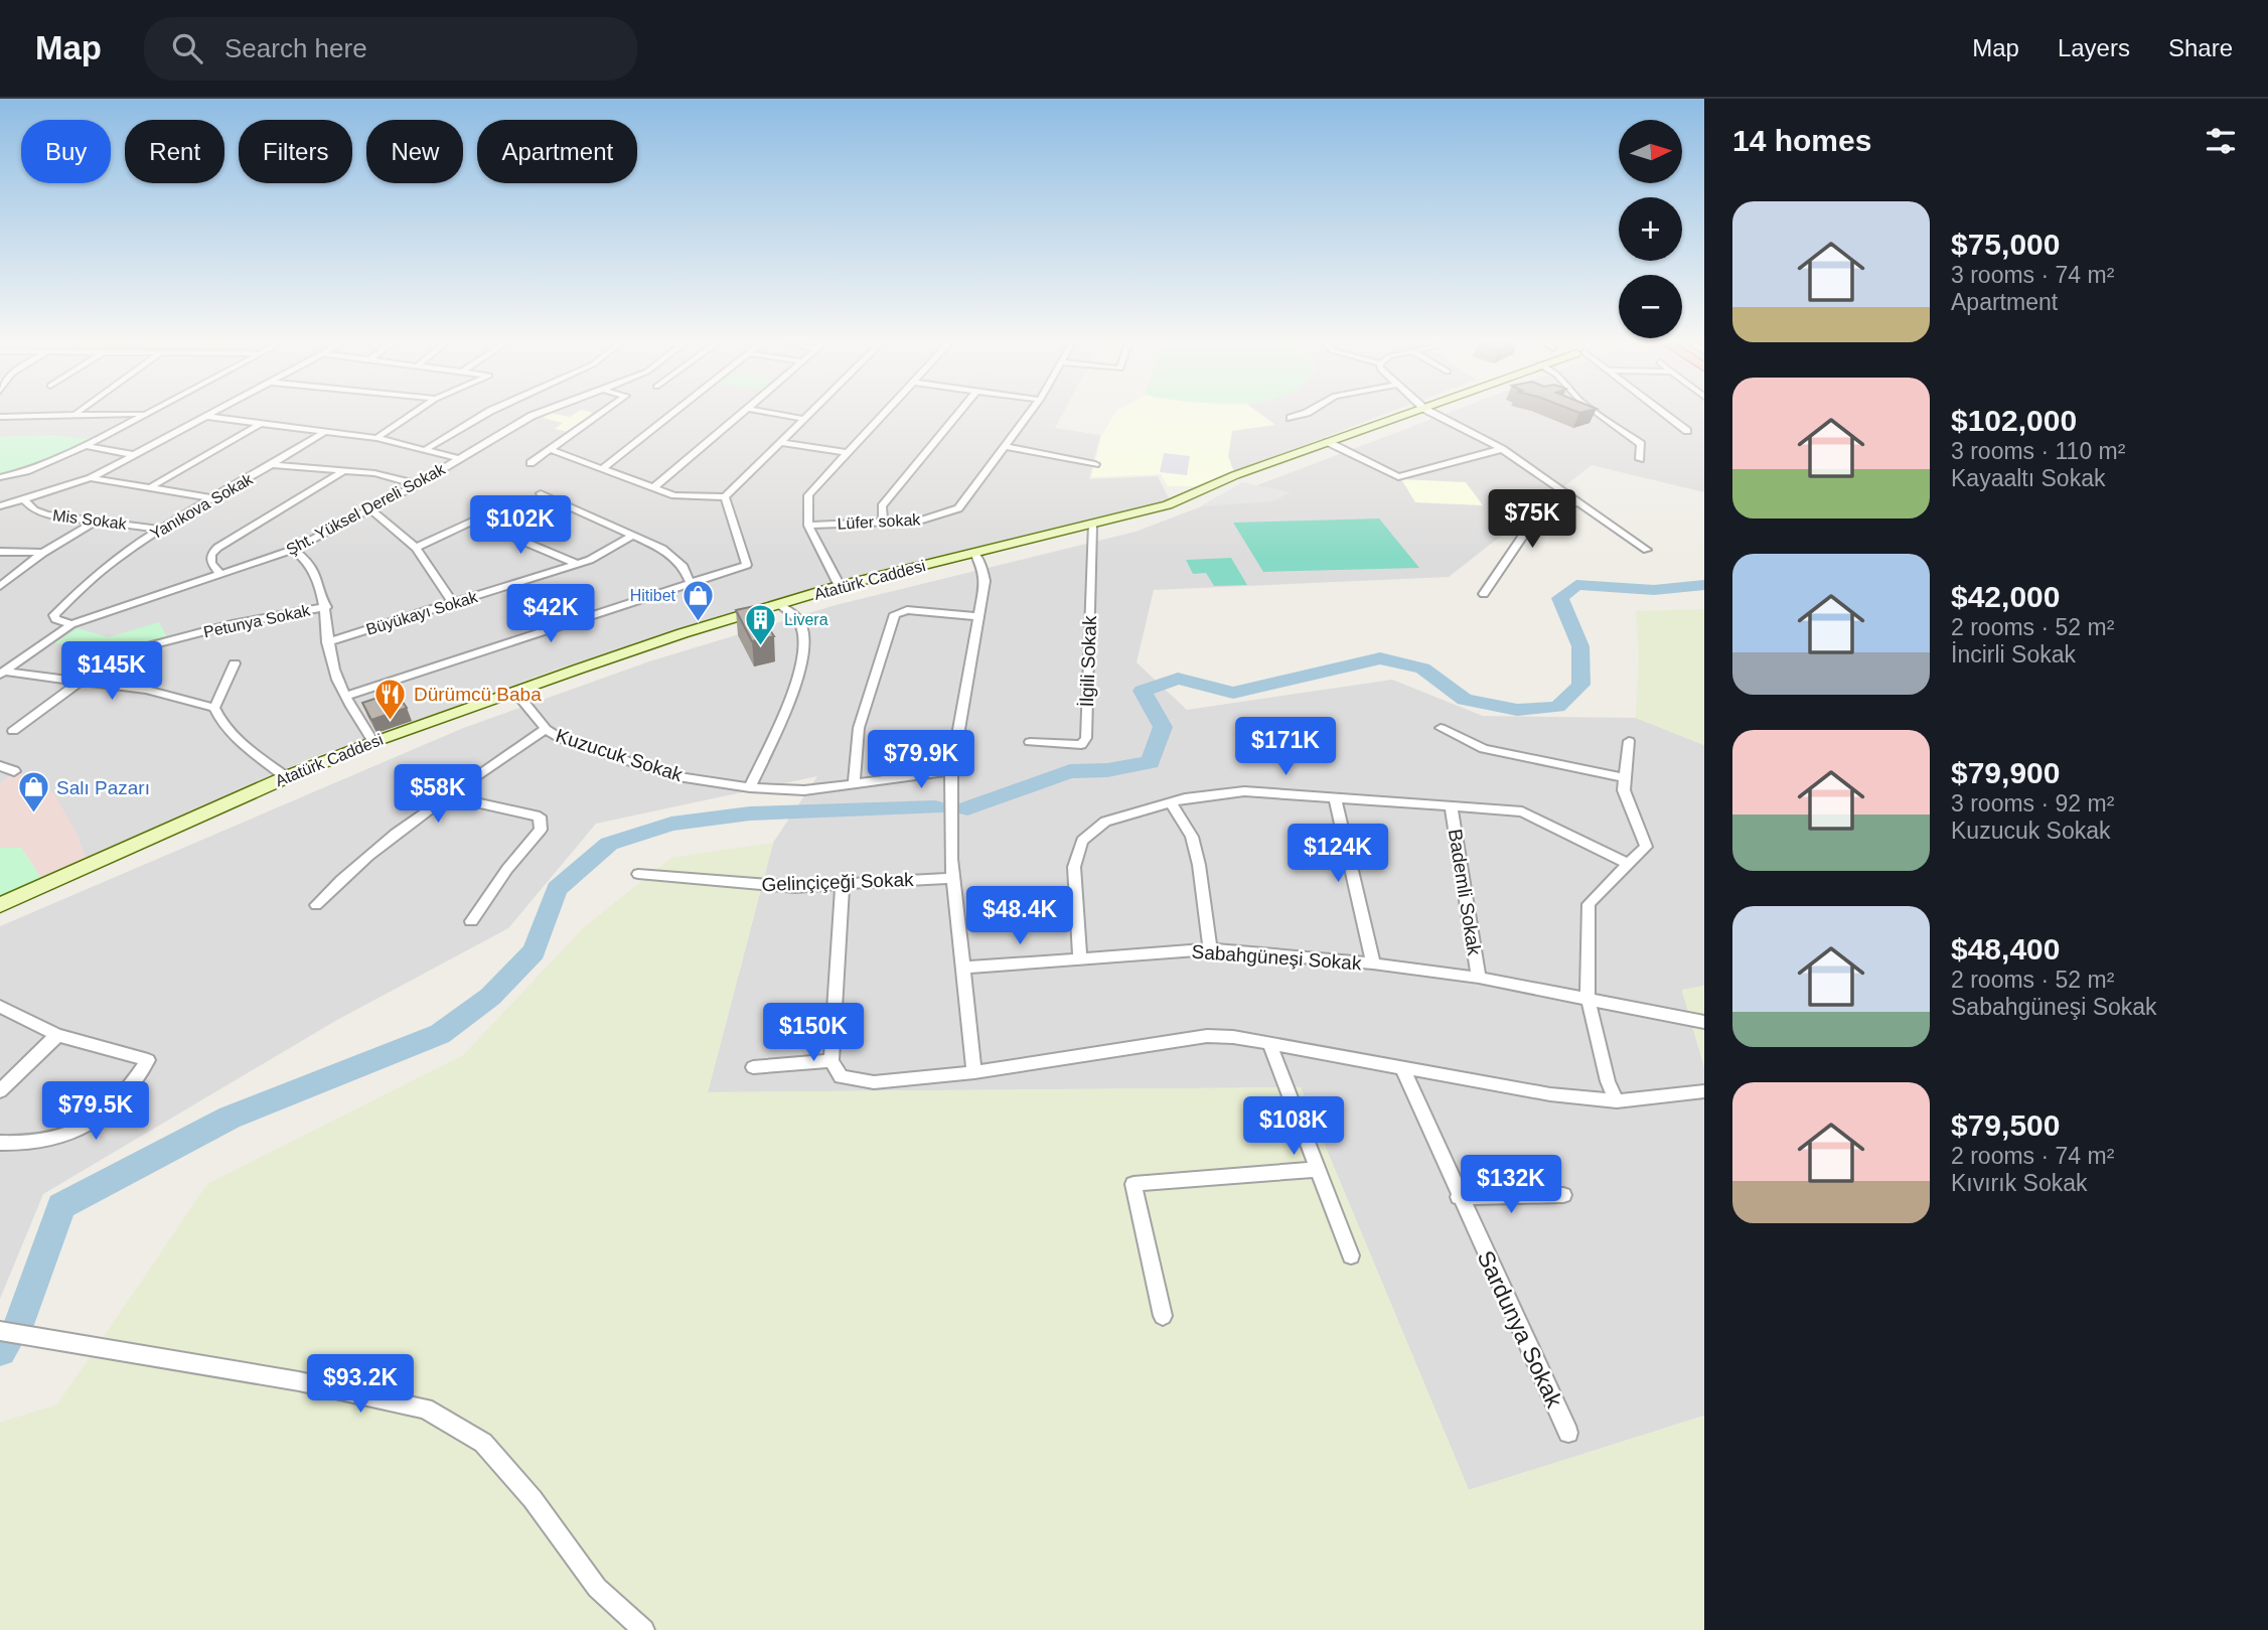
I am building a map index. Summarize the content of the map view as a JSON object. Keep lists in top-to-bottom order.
{
  "streets": {
    "main road": ["Atatürk Caddesi"],
    "street": [
      "Yanıkova Sokak",
      "Şht. Yüksel Dereli Sokak",
      "Mis Sokak",
      "Lüfer sokak",
      "Büyükayı Sokak",
      "Petunya Sokak",
      "İlgili Sokak",
      "Kuzucuk Sokak",
      "Gelinçiçeği Sokak",
      "Bademli Sokak",
      "Sabahgüneşi Sokak",
      "Sardunya Sokak"
    ]
  },
  "crossings": [
    ["Yanıkova Sokak", "Şht. Yüksel Dereli Sokak"],
    ["Yanıkova Sokak", "Mis Sokak"],
    ["Atatürk Caddesi", "İlgili Sokak"],
    ["Atatürk Caddesi", "Kuzucuk Sokak"],
    ["Bademli Sokak", "Sabahgüneşi Sokak"]
  ],
  "places": {
    "shop": ["Hitibet", "Salı Pazarı"],
    "building": ["Livera"],
    "restaurant": ["Dürümcü Baba"]
  },
  "north": "right",
  "page": {
    "header": "Map",
    "search": "Search here",
    "nav": ["Map", "Layers", "Share"],
    "heading": "14 homes",
    "map_buttons": ["+", "−"],
    "chip": [
      "Buy",
      "Rent",
      "Filters",
      "New",
      "Apartment"
    ],
    "list": [
      {
        "name": "$75,000",
        "note": "3 rooms · 74 m² · Apartment"
      },
      {
        "name": "$102,000",
        "note": "3 rooms · 110 m² · Kayaaltı Sokak"
      },
      {
        "name": "$42,000",
        "note": "2 rooms · 52 m² · İncirli Sokak"
      },
      {
        "name": "$79,900",
        "note": "3 rooms · 92 m² · Kuzucuk Sokak"
      },
      {
        "name": "$48,400",
        "note": "2 rooms · 52 m² · Sabahgüneşi Sokak"
      },
      {
        "name": "$79,500",
        "note": "2 rooms · 74 m² · Kıvırık Sokak"
      }
    ],
    "price": [
      "$75K",
      "$102K",
      "$42K",
      "$145K",
      "$171K",
      "$79.9K",
      "$58K",
      "$124K",
      "$48.4K",
      "$150K",
      "$79.5K",
      "$108K",
      "$132K",
      "$93.2K"
    ]
  }
}
